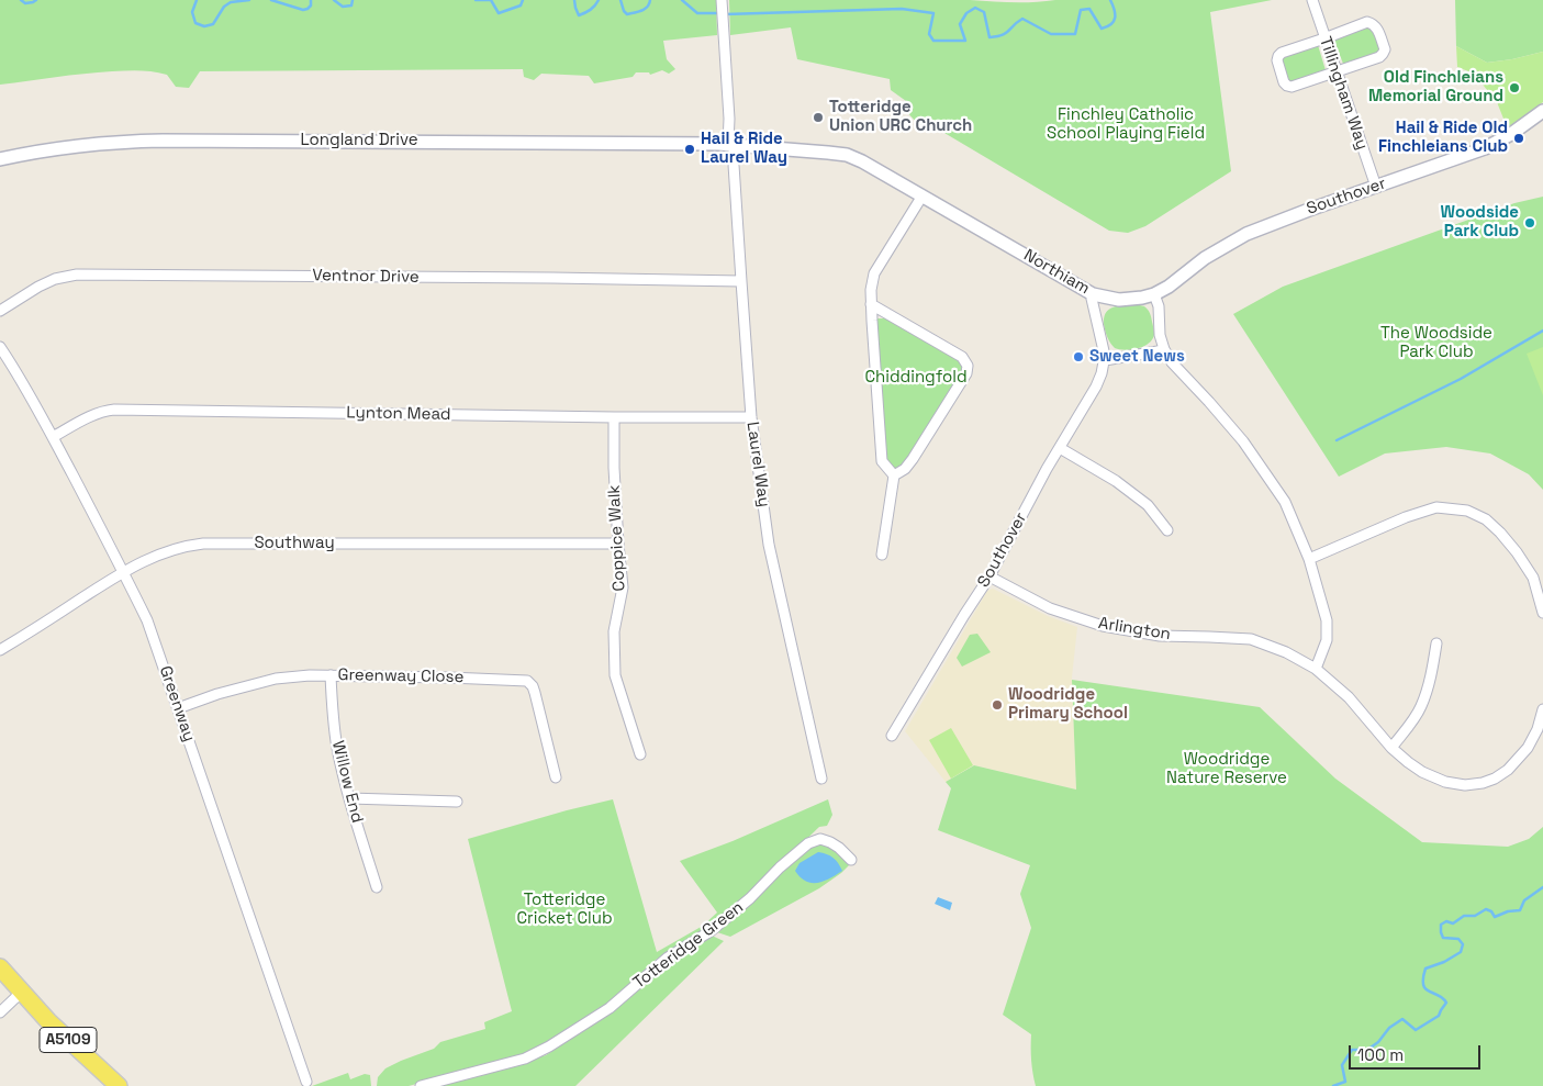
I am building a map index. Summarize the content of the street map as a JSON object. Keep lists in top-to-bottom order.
{
  "streets": {
    "main road": ["A5109"],
    "street": [
      "Tillingham Way",
      "Longland Drive",
      "Southover",
      "Northiam",
      "Ventnor Drive",
      "Lynton Mead",
      "Laurel Way",
      "Coppice Walk",
      "Southway",
      "Arlington",
      "Greenway Close",
      "Greenway",
      "Willow End",
      "Totteridge Green"
    ]
  },
  "crossings": [
    ["Tillingham Way", "Southover"],
    ["Longland Drive", "Northiam"],
    ["Longland Drive", "Laurel Way"],
    ["Southover", "Northiam"],
    ["Southover", "Arlington"],
    ["Northiam", "Laurel Way"],
    ["Ventnor Drive", "Laurel Way"],
    ["Lynton Mead", "Laurel Way"],
    ["Lynton Mead", "Coppice Walk"],
    ["Lynton Mead", "Greenway"],
    ["Coppice Walk", "Southway"],
    ["Southway", "Greenway"],
    ["Greenway Close", "Greenway"],
    ["Greenway Close", "Willow End"]
  ],
  "parks": [
    "Finchley Catholic School Playing Field",
    "The Woodside Park Club",
    "Chiddingfold",
    "Woodridge Nature Reserve",
    "Totteridge Cricket Club"
  ],
  "places": [
    "Old Finchleians Memorial Ground",
    "Totteridge Union URC Church",
    "Hail & Ride Old Finchleians Club",
    "Hail & Ride Laurel Way",
    "Woodside Park Club",
    "Sweet News",
    "Woodridge Primary School"
  ],
  "scale_bar": "100 m"
}
